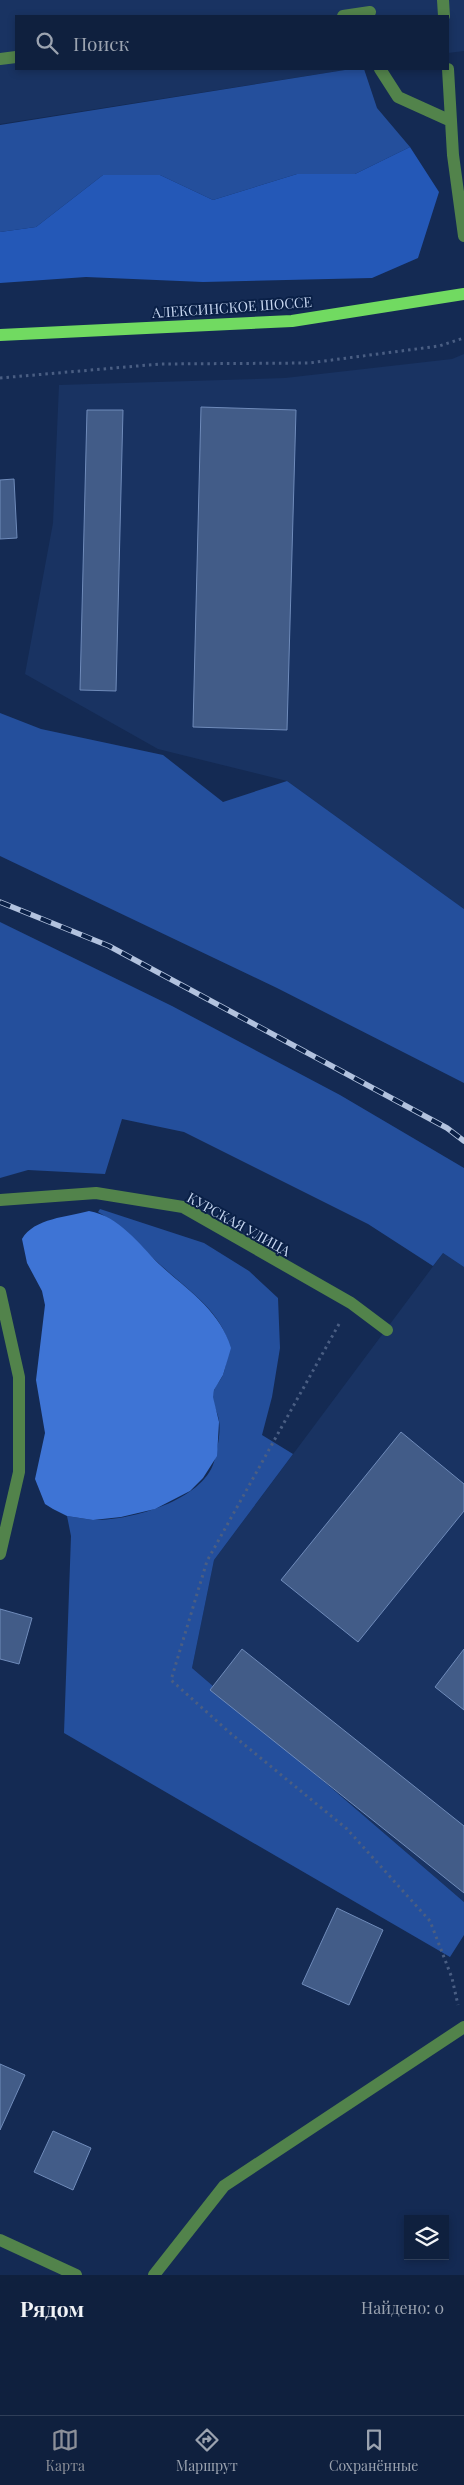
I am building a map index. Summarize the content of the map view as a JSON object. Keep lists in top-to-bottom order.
{
  "streets": {
    "main road": ["АЛЕКСИНСКОЕ ШОССЕ"],
    "street": ["КУРСКАЯ УЛИЦА"]
  },
  "page": {
    "search": "Поиск",
    "heading": ["Рядом", "Найдено: 0"],
    "nav": ["Карта", "Маршрут", "Сохранённые"]
  }
}
